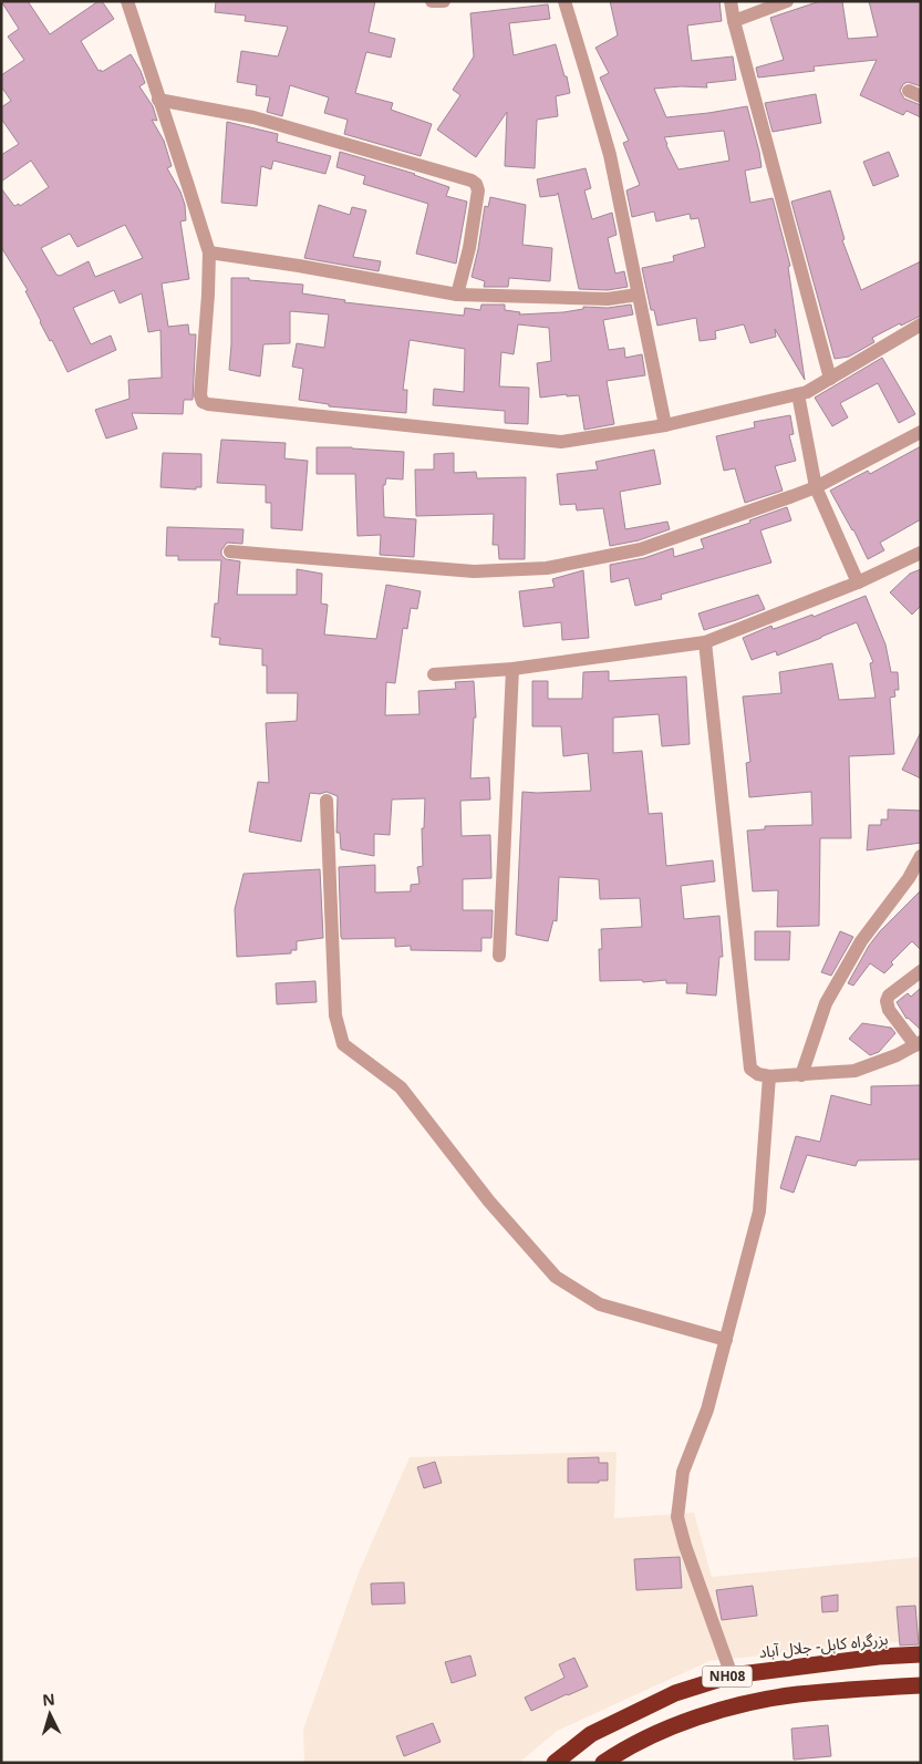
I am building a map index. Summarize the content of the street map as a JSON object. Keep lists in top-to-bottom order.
{
  "streets": {
    "highway": ["بزرگراه کابل- جلال آباد", "NH08"]
  },
  "north": "top"
}
